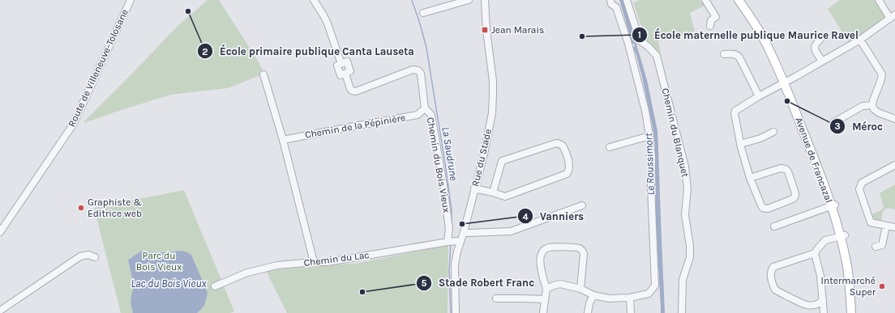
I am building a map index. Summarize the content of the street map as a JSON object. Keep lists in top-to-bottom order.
{
  "streets": {
    "main road": ["Avenue de Francazal"],
    "street": [
      "Route de Villeneuve-Tolosane",
      "Chemin de la Pépinière",
      "Chemin du Blanquet",
      "Rue du Stade",
      "Chemin du Bois Vieux",
      "Chemin du Lac"
    ]
  },
  "crossings": [
    ["Chemin de la Pépinière", "Chemin du Bois Vieux"],
    ["Rue du Stade", "Chemin du Bois Vieux"],
    ["Rue du Stade", "Chemin du Lac"],
    ["Chemin du Bois Vieux", "Chemin du Lac"]
  ],
  "water": ["La Saudrune", "Le Roussimort", "Lac du Bois Vieux"],
  "parks": ["Parc du Bois Vieux"],
  "places": {
    "other": [
      "École primaire publique Canta Lauseta",
      "École maternelle publique Maurice Ravel",
      "Méroc",
      "Graphiste & Editrice web",
      "Vanniers",
      "Intermarché Super",
      "Stade Robert Franc"
    ],
    "transit": ["Jean Marais"]
  }
}
